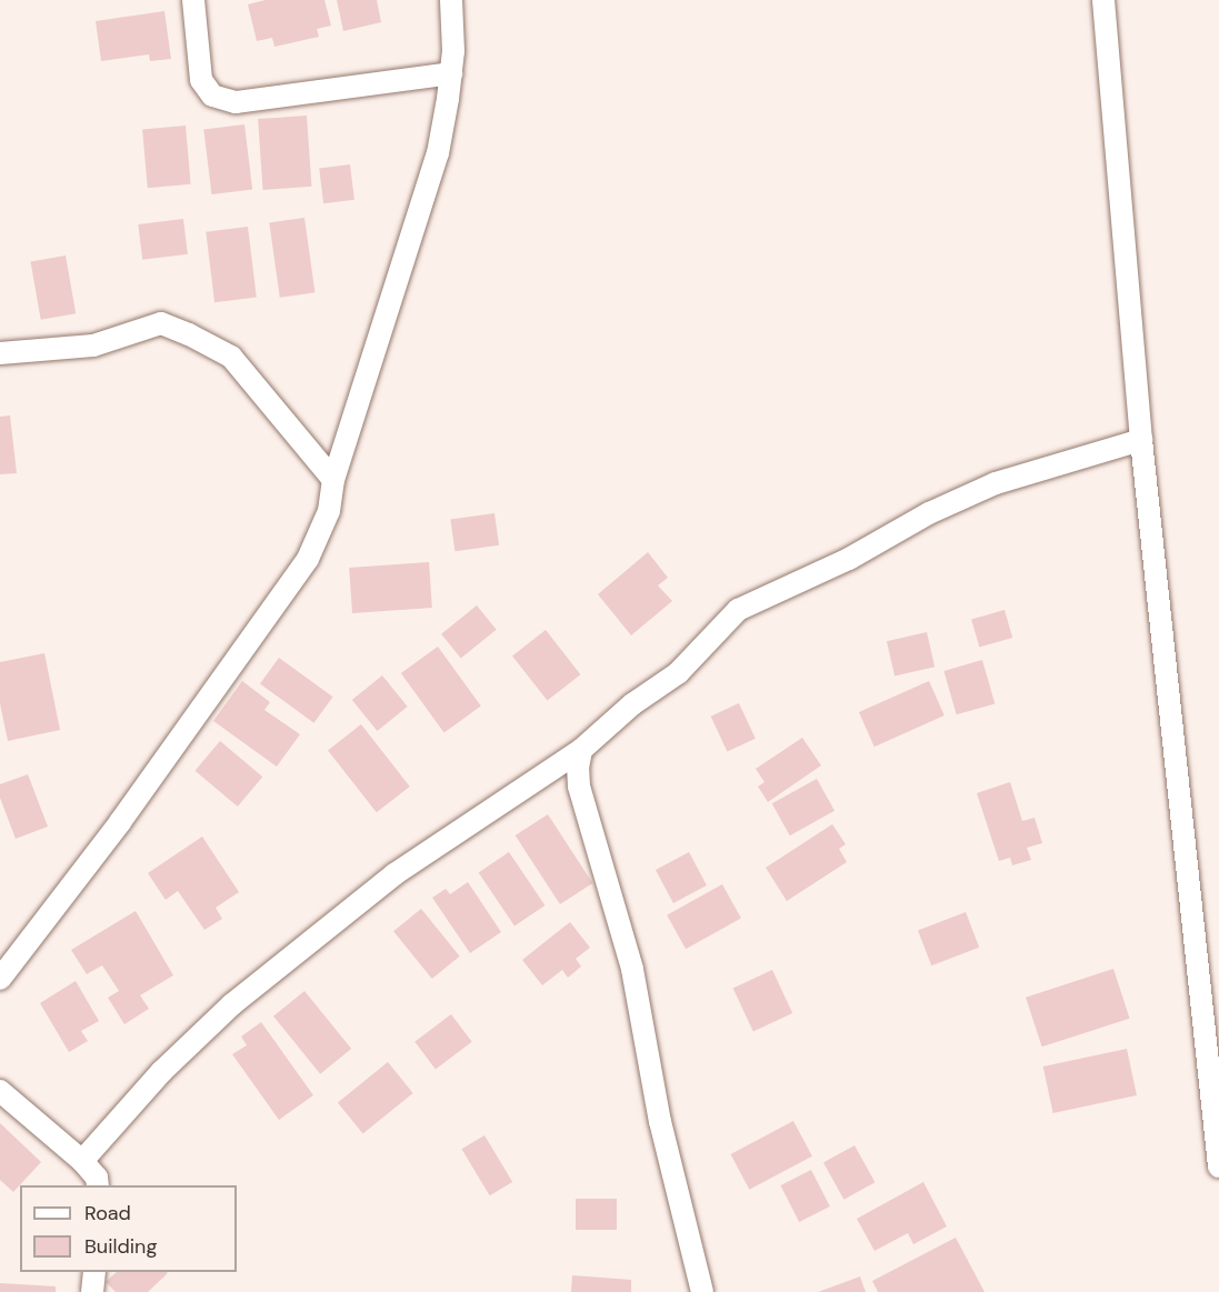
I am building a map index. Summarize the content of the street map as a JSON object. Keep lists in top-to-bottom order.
{
  "legend": ["Road", "Building"]
}
